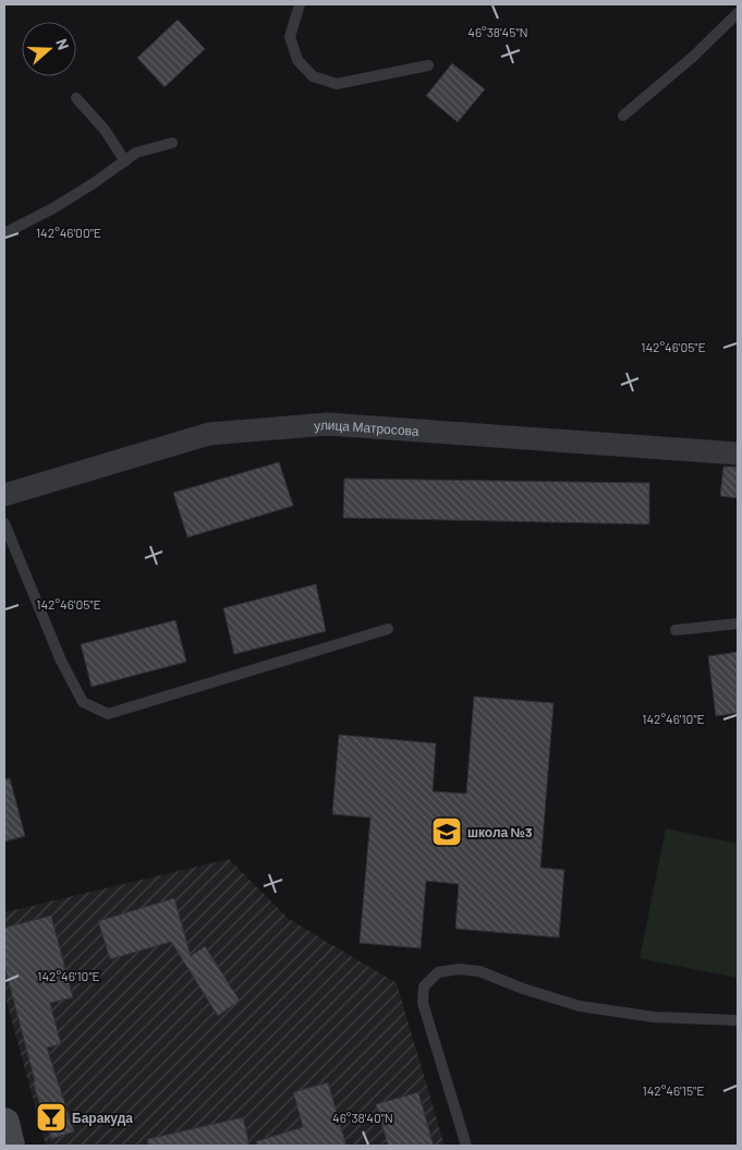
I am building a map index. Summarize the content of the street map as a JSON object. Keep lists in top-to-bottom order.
{
  "streets": {
    "street": ["улица Матросова"]
  },
  "places": {
    "school or university": ["школа №3"],
    "bar": ["Баракуда"]
  },
  "north": "right",
  "coordinates": [
    "46°38'45\"N",
    "142°46'00\"E",
    "142°46'05\"E",
    "142°46'10\"E",
    "142°46'15\"E",
    "46°38'40\"N"
  ]
}
